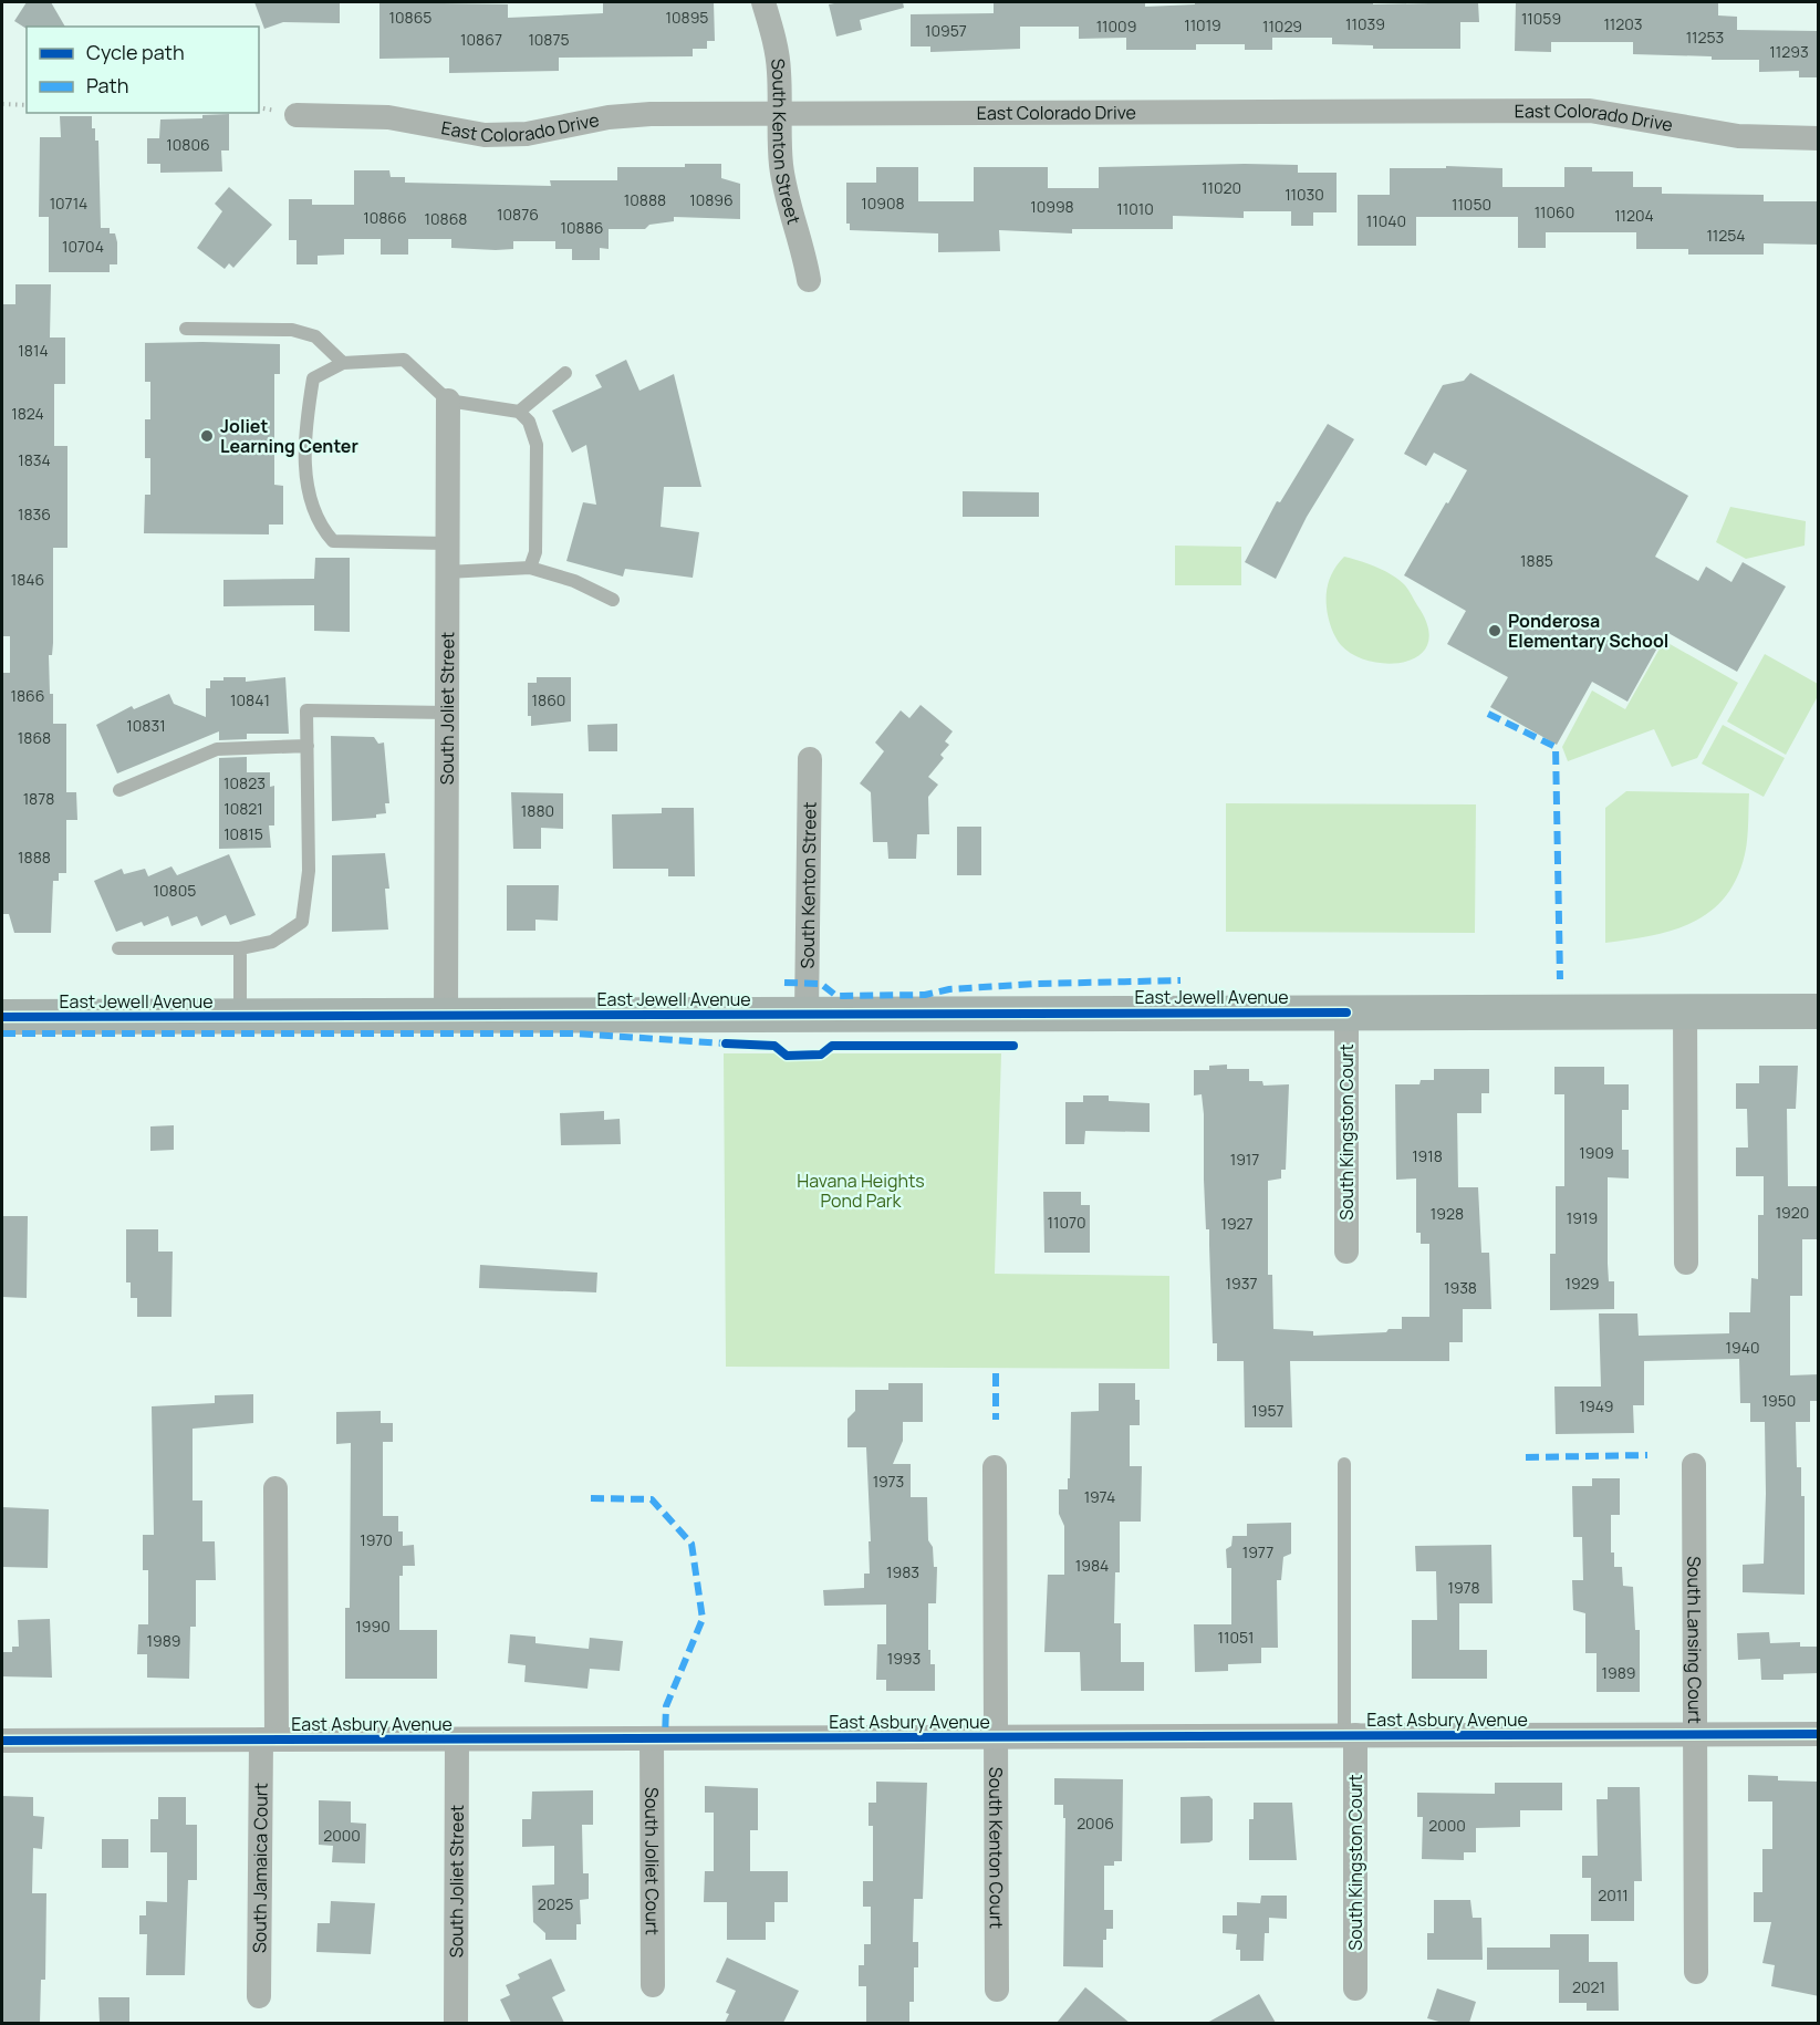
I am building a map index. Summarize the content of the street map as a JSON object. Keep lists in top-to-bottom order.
{
  "streets": {
    "street": [
      "East Colorado Drive",
      "South Kenton Street",
      "South Joliet Street",
      "East Jewell Avenue",
      "South Kingston Court",
      "South Lansing Court",
      "East Asbury Avenue",
      "South Kenton Court",
      "South Joliet Court",
      "South Jamaica Court"
    ]
  },
  "crossings": [
    ["East Colorado Drive", "South Kenton Street"],
    ["South Kenton Street", "East Jewell Avenue"],
    ["South Joliet Street", "East Jewell Avenue"],
    ["South Joliet Street", "East Asbury Avenue"],
    ["East Jewell Avenue", "South Kingston Court"],
    ["South Kingston Court", "East Asbury Avenue"],
    ["South Lansing Court", "East Asbury Avenue"],
    ["East Asbury Avenue", "South Kenton Court"],
    ["East Asbury Avenue", "South Joliet Court"],
    ["East Asbury Avenue", "South Jamaica Court"]
  ],
  "parks": ["Havana Heights Pond Park"],
  "places": ["Joliet Learning Center", "Ponderosa Elementary School"],
  "house_numbers": [
    "10865",
    "10895",
    "11059",
    "11039",
    "11203",
    "11019",
    "11009",
    "11029",
    "10957",
    "11253",
    "10867",
    "10875",
    "11293",
    "10806",
    "11020",
    "11030",
    "10888",
    "10896",
    "10714",
    "10908",
    "11050",
    "10998",
    "11010",
    "11060",
    "10876",
    "11204",
    "10866",
    "10868",
    "11040",
    "10886",
    "11254",
    "10704",
    "1814",
    "1824",
    "1834",
    "1836",
    "1885",
    "1846",
    "1866",
    "10841",
    "1860",
    "10831",
    "1868",
    "10823",
    "1878",
    "10821",
    "1880",
    "10815",
    "1888",
    "10805",
    "1909",
    "1918",
    "1917",
    "1920",
    "1928",
    "1919",
    "11070",
    "1927",
    "1937",
    "1929",
    "1938",
    "1940",
    "1950",
    "1949",
    "1957",
    "1973",
    "1974",
    "1970",
    "1977",
    "1984",
    "1983",
    "1978",
    "1990",
    "11051",
    "1989",
    "1993",
    "1989",
    "2006",
    "2000",
    "2000",
    "2011",
    "2025",
    "2021"
  ],
  "legend": ["Cycle path", "Path"]
}
